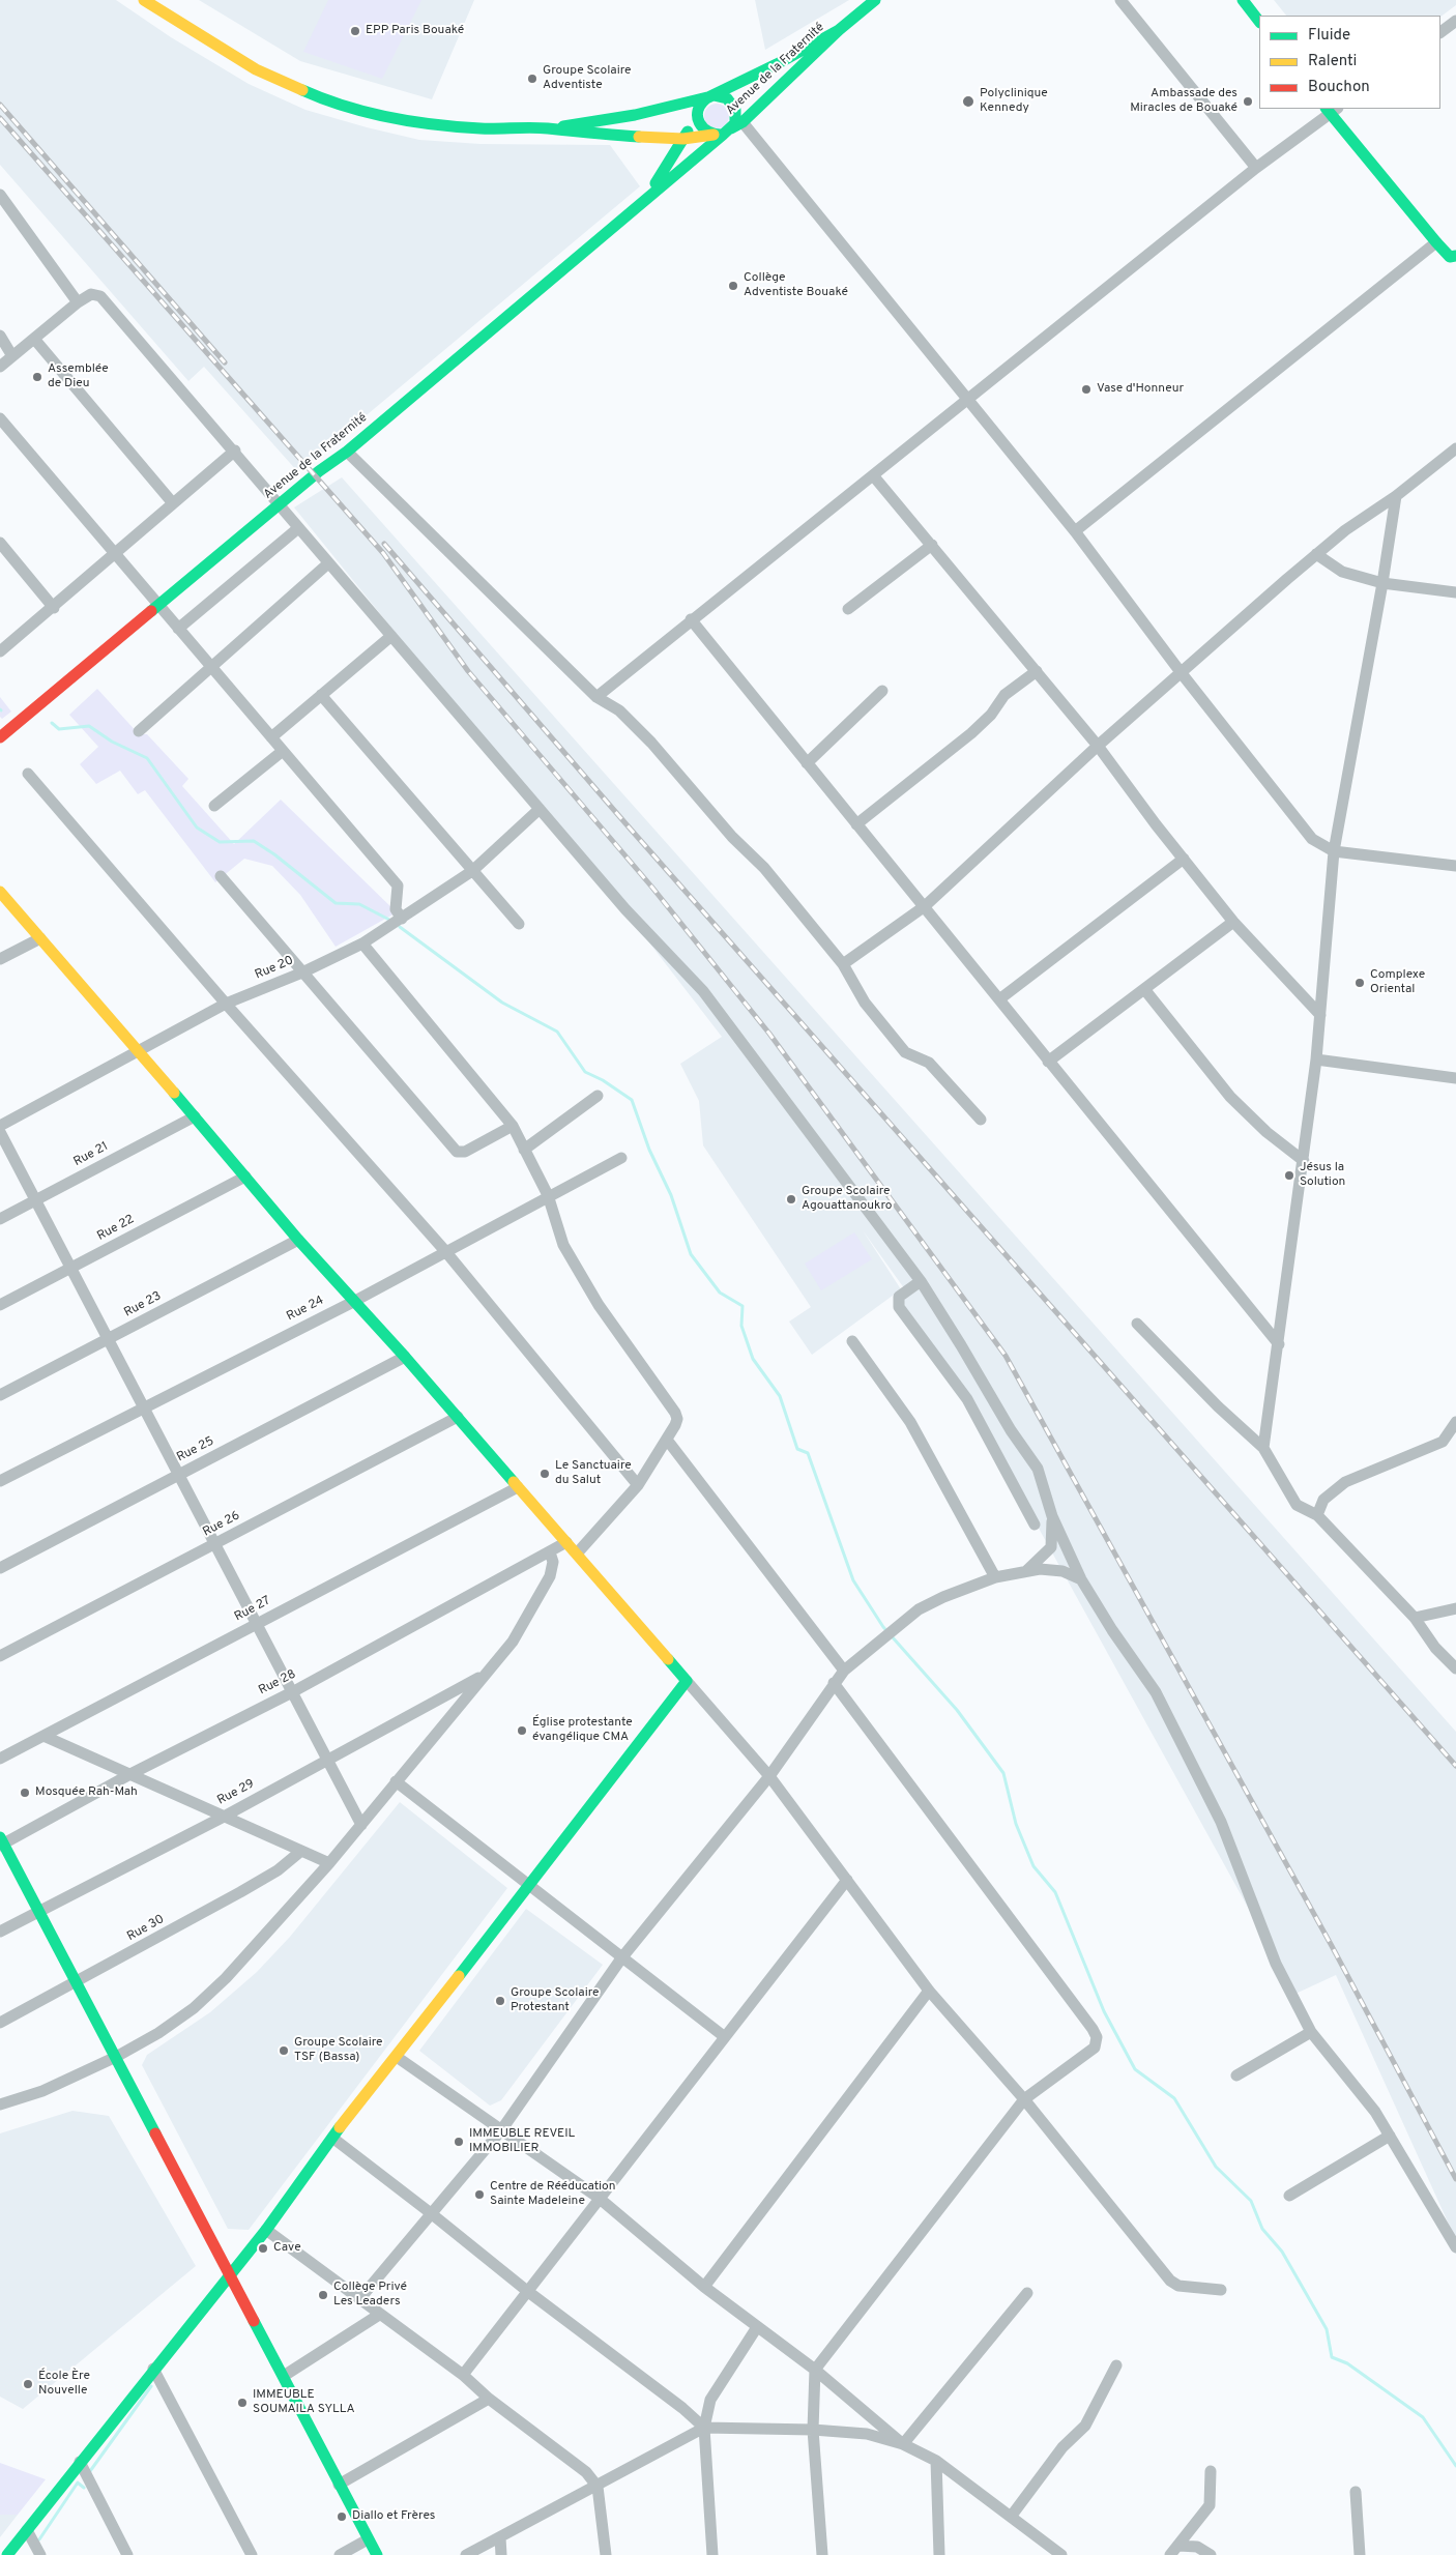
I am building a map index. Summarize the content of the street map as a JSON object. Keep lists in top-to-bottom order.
{
  "streets": {
    "street": [
      "Avenue de la Fraternité",
      "Rue 20",
      "Rue 21",
      "Rue 22",
      "Rue 23",
      "Rue 24",
      "Rue 25",
      "Rue 26",
      "Rue 27",
      "Rue 28",
      "Rue 29",
      "Rue 30"
    ]
  },
  "places": [
    "EPP Paris Bouaké",
    "Groupe Scolaire Adventiste",
    "Polyclinique Kennedy",
    "Ambassade des Miracles de Bouaké",
    "Collège Adventiste Bouaké",
    "Assemblée de Dieu",
    "Vase d'Honneur",
    "Complexe Oriental",
    "Jésus la Solution",
    "Groupe Scolaire Agouattanoukro",
    "Le Sanctuaire du Salut",
    "Église protestante évangélique CMA",
    "Mosquée Rah-Mah",
    "Groupe Scolaire Protestant",
    "Groupe Scolaire TSF (Bassa)",
    "IMMEUBLE REVEIL IMMOBILIER",
    "Centre de Rééducation Sainte Madeleine",
    "Cave",
    "Collège Privé Les Leaders",
    "École Ère Nouvelle",
    "IMMEUBLE SOUMAILA SYLLA",
    "Diallo et Frères"
  ],
  "legend": ["Fluide", "Ralenti", "Bouchon"]
}
